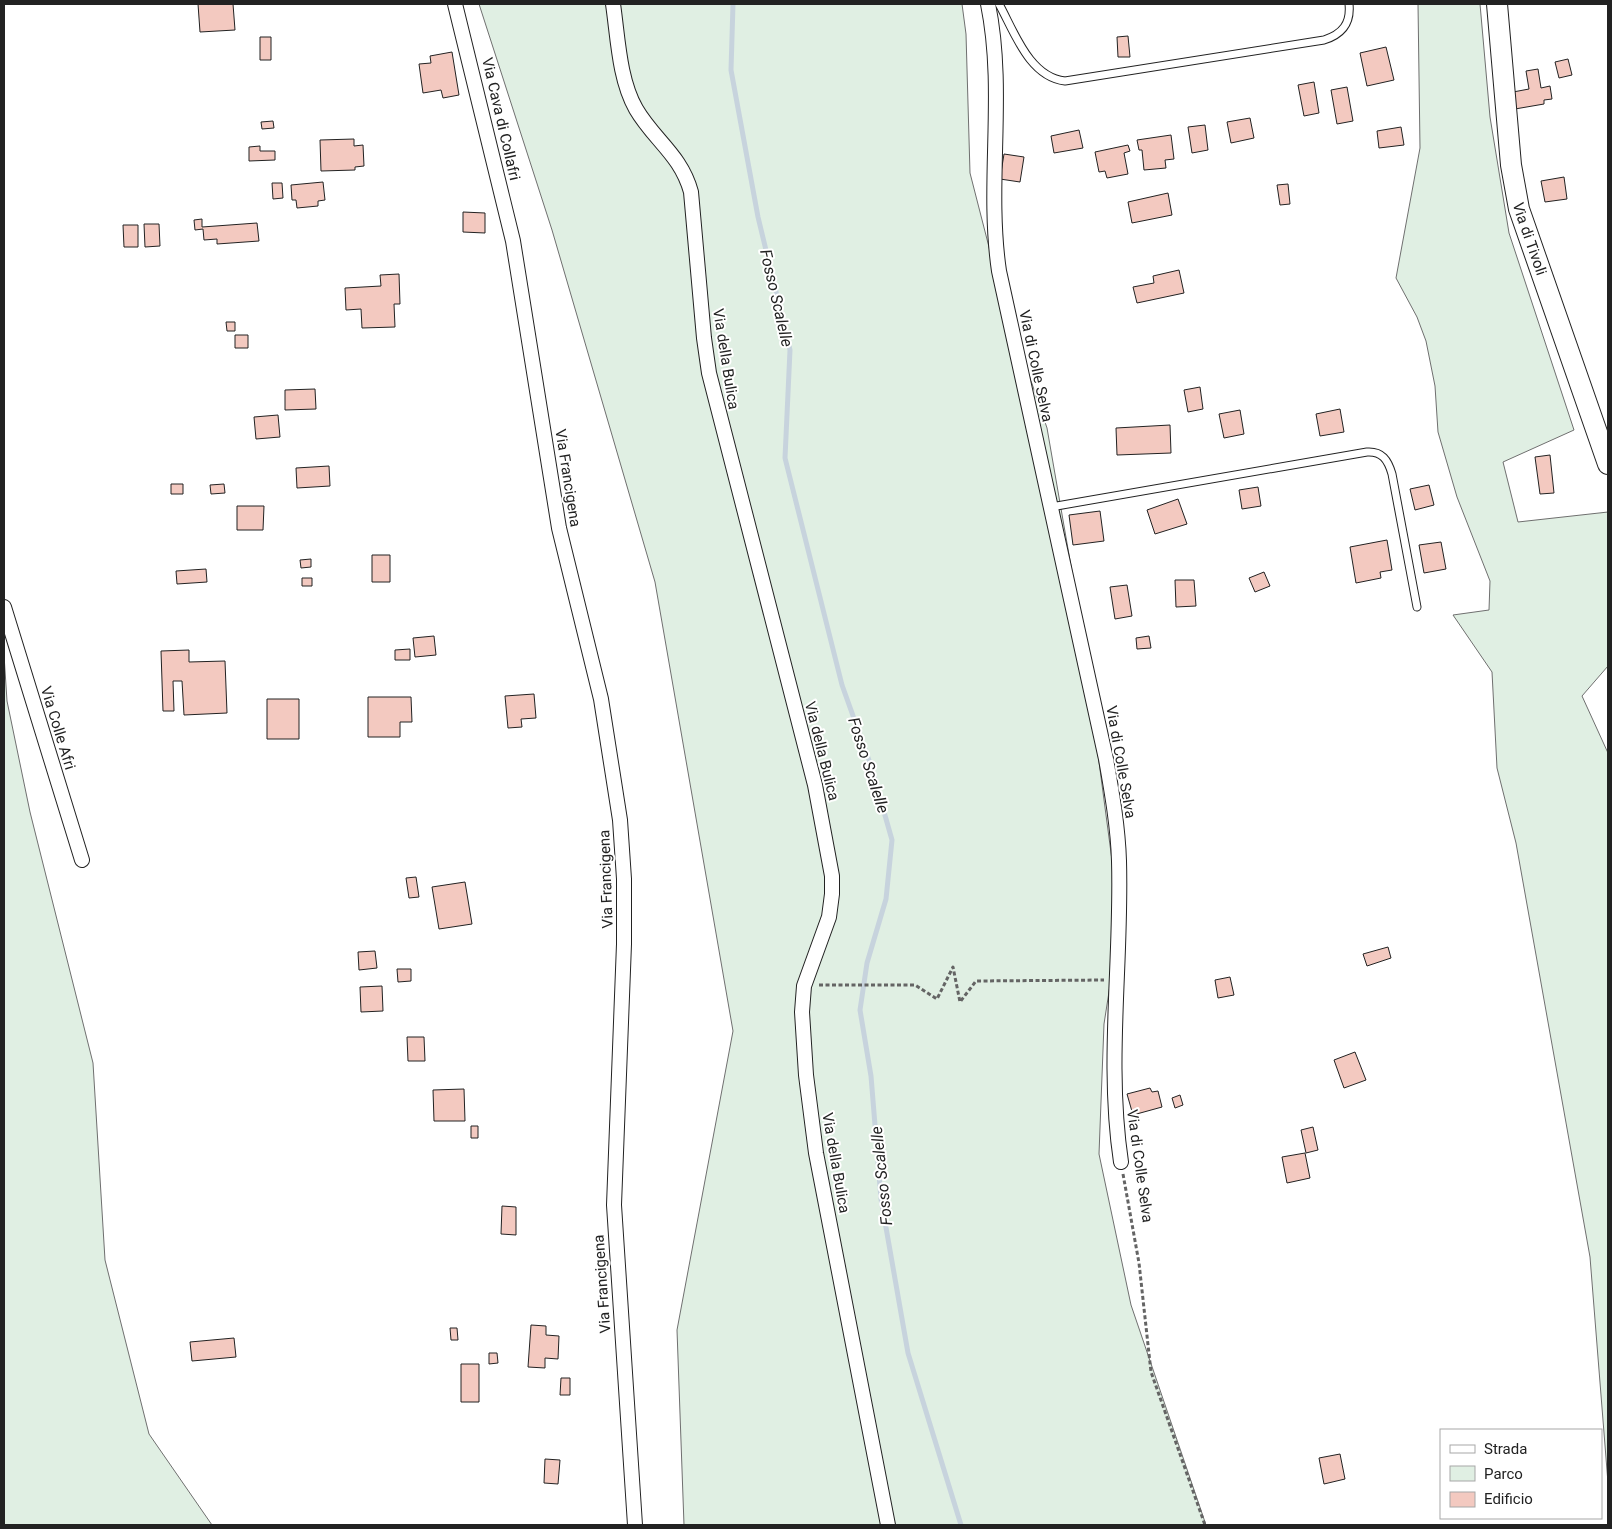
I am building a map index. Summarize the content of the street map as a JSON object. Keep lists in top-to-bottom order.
{
  "streets": {
    "main road": ["Via di Tivoli"],
    "street": [
      "Via Cava di Collafri",
      "Via della Bulica",
      "Via di Colle Selva",
      "Via Francigena",
      "Via Colle Afri"
    ]
  },
  "crossings": [
    ["Via Cava di Collafri", "Via Francigena"]
  ],
  "water": ["Fosso Scalelle"],
  "legend": ["Strada", "Parco", "Edificio"]
}
